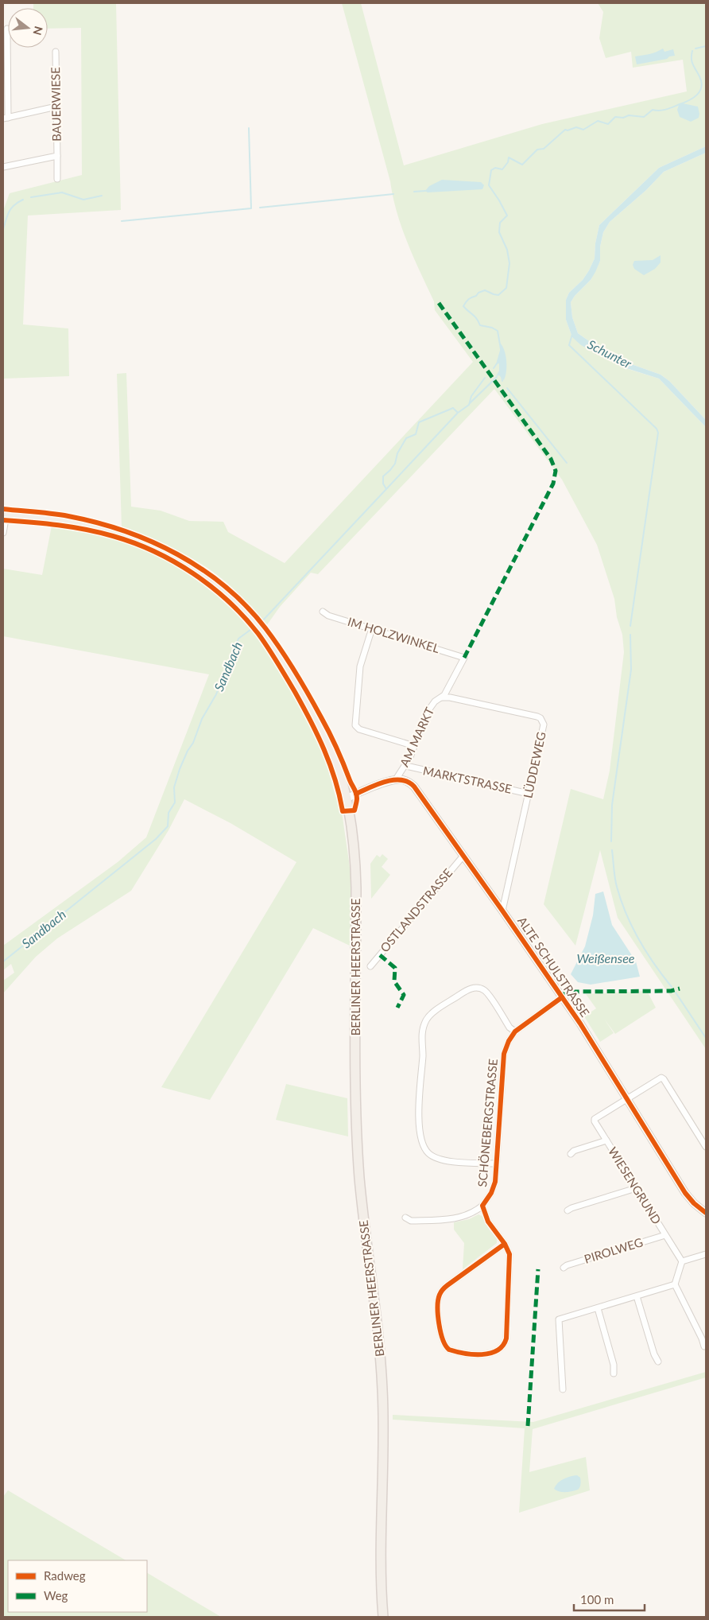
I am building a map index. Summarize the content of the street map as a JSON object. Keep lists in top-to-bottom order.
{
  "streets": {
    "main road": ["BERLINER HEERSTRASSE"],
    "street": [
      "BAUERWIESE",
      "IM HOLZWINKEL",
      "AM MARKT",
      "LÜDDEWEG",
      "MARKTSTRASSE",
      "OSTLANDSTRASSE",
      "ALTE SCHULSTRASSE",
      "SCHÖNEBERGSTRASSE",
      "WIESENGRUND",
      "PIROLWEG"
    ]
  },
  "crossings": [
    ["IM HOLZWINKEL", "AM MARKT"],
    ["AM MARKT", "LÜDDEWEG"],
    ["AM MARKT", "MARKTSTRASSE"],
    ["AM MARKT", "ALTE SCHULSTRASSE"],
    ["LÜDDEWEG", "MARKTSTRASSE"],
    ["LÜDDEWEG", "ALTE SCHULSTRASSE"],
    ["OSTLANDSTRASSE", "ALTE SCHULSTRASSE"],
    ["ALTE SCHULSTRASSE", "SCHÖNEBERGSTRASSE"],
    ["ALTE SCHULSTRASSE", "WIESENGRUND"],
    ["WIESENGRUND", "PIROLWEG"]
  ],
  "water": ["Schunter", "Sandbach", "Weißensee"],
  "legend": ["Radweg", "Weg"],
  "scale_bar": "100 m",
  "north": "right"
}
